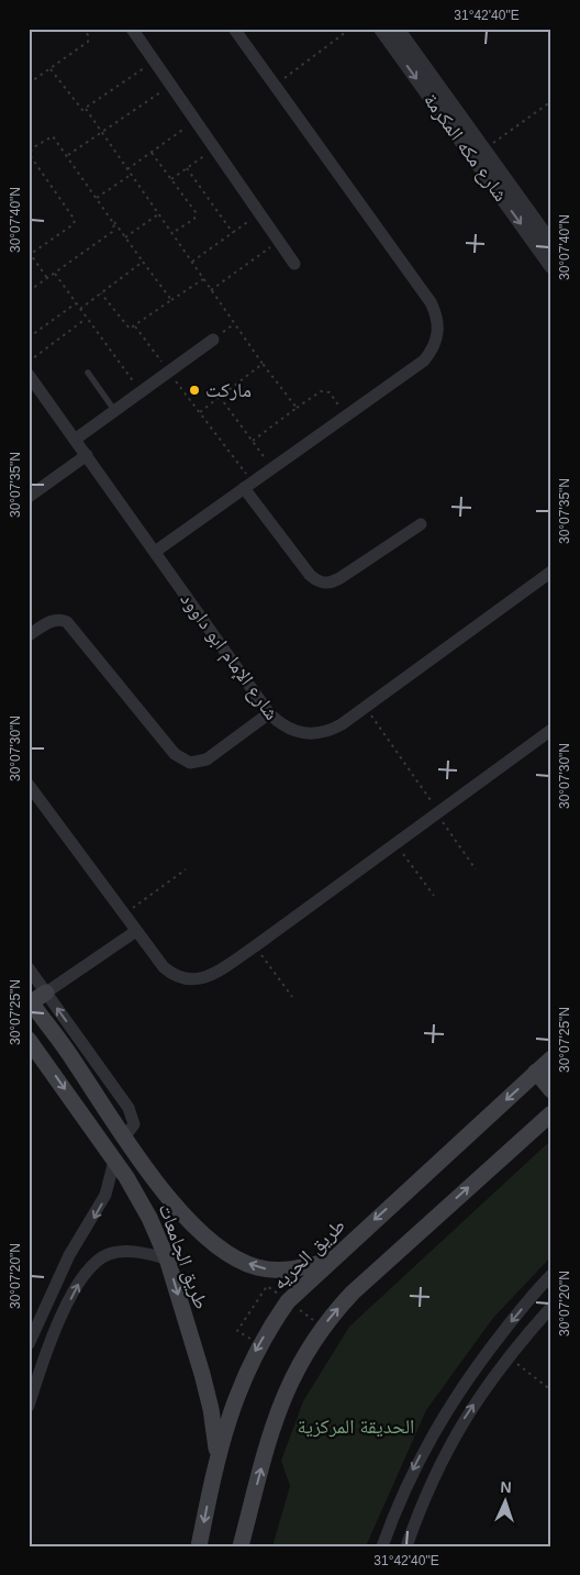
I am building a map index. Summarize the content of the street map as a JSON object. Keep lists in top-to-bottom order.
{
  "streets": {
    "main road": ["طريق الحريه", "طريق الجامعات"],
    "street": ["شارع مكه المكرمة", "شارع الإمام ابو داوود"]
  },
  "crossings": [
    ["طريق الحريه", "طريق الجامعات"]
  ],
  "parks": ["الحديقة المركزية"],
  "places": ["ماركت"],
  "north": "top",
  "coordinates": [
    "31°42'40\"E",
    "30°07'40\"N",
    "30°07'35\"N",
    "30°07'30\"N",
    "30°07'25\"N",
    "30°07'20\"N"
  ]
}
